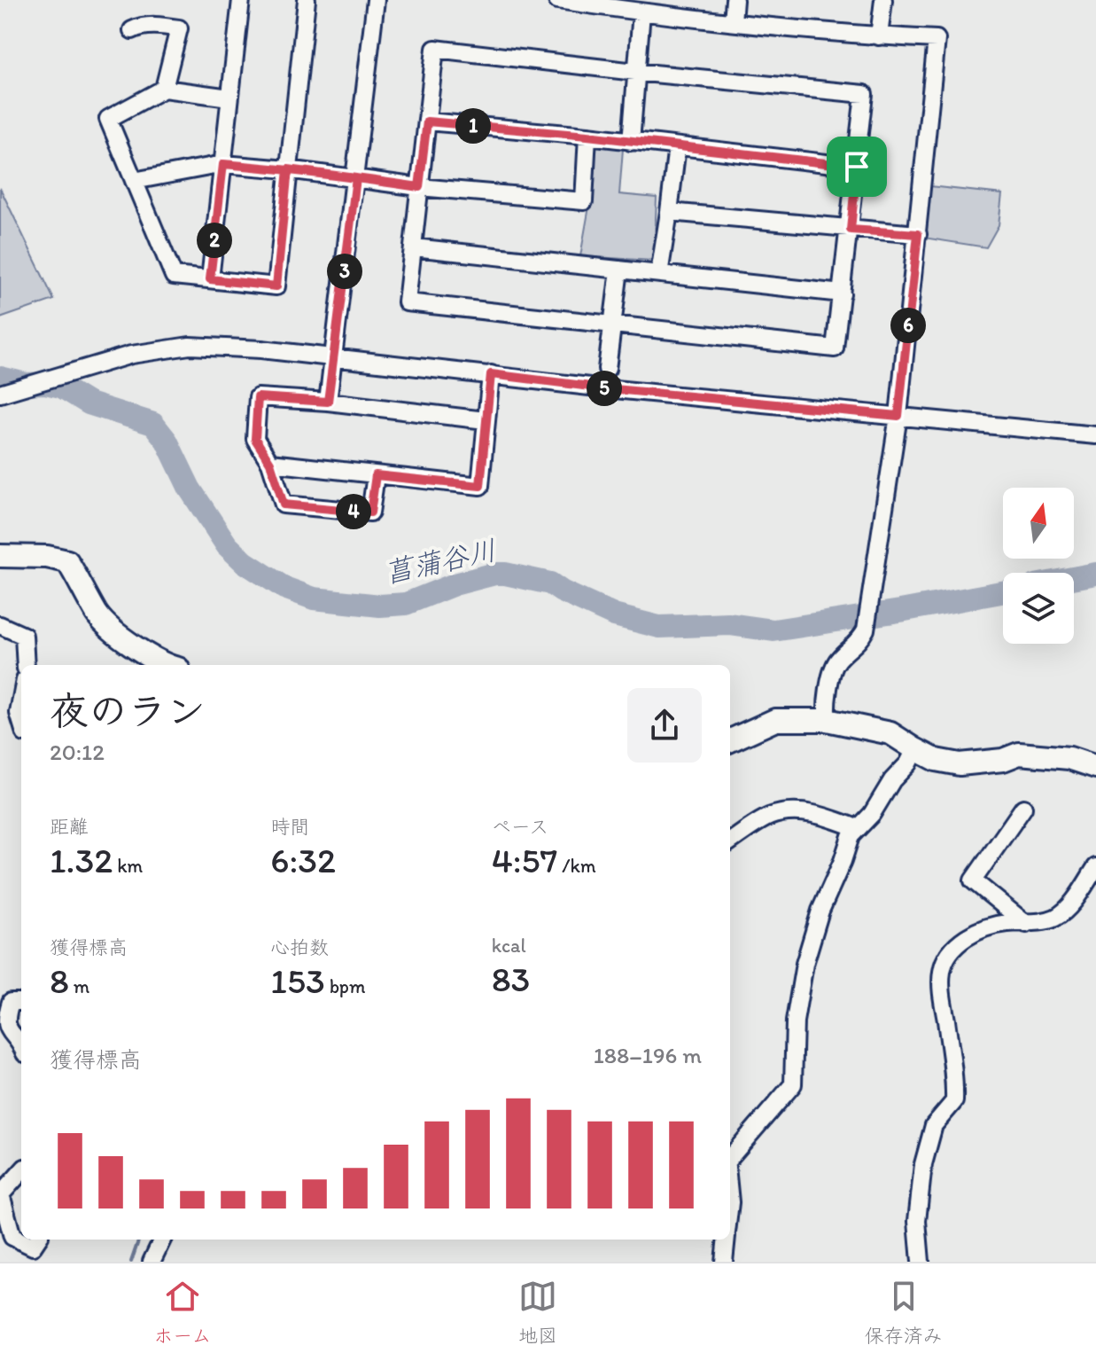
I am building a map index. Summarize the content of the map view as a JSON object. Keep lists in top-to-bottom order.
{
  "water": ["菖蒲谷川"],
  "north": "top",
  "page": {
    "pins": [
      "1",
      "2",
      "3",
      "6",
      "5",
      "4"
    ],
    "heading": ["夜のラン", "20:12"],
    "stats": [
      ["距離", "1.32 km"],
      ["時間", "6:32"],
      ["ペース", "4:57 /km"],
      ["獲得標高", "8 m"],
      ["心拍数", "153 bpm"],
      ["kcal", "83"]
    ],
    "chart": ["獲得標高", "188–196 m"],
    "tabs": ["ホーム", "地図", "保存済み"]
  }
}
